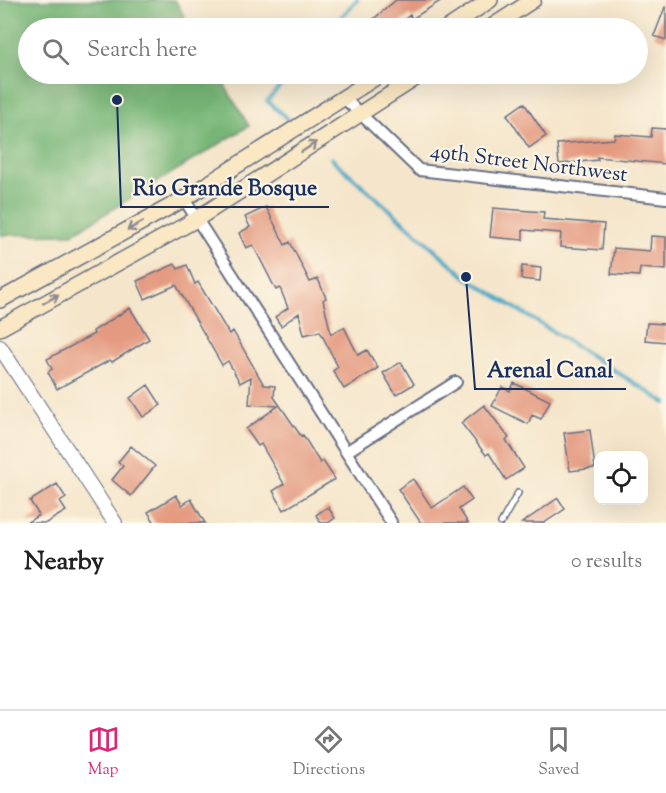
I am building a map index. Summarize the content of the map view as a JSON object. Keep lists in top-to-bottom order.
{
  "streets": {
    "street": ["49th Street Northwest"]
  },
  "places": ["Rio Grande Bosque", "Arenal Canal"],
  "page": {
    "search": "Search here",
    "heading": ["Nearby", "0 results"],
    "nav": ["Map", "Directions", "Saved"]
  }
}
